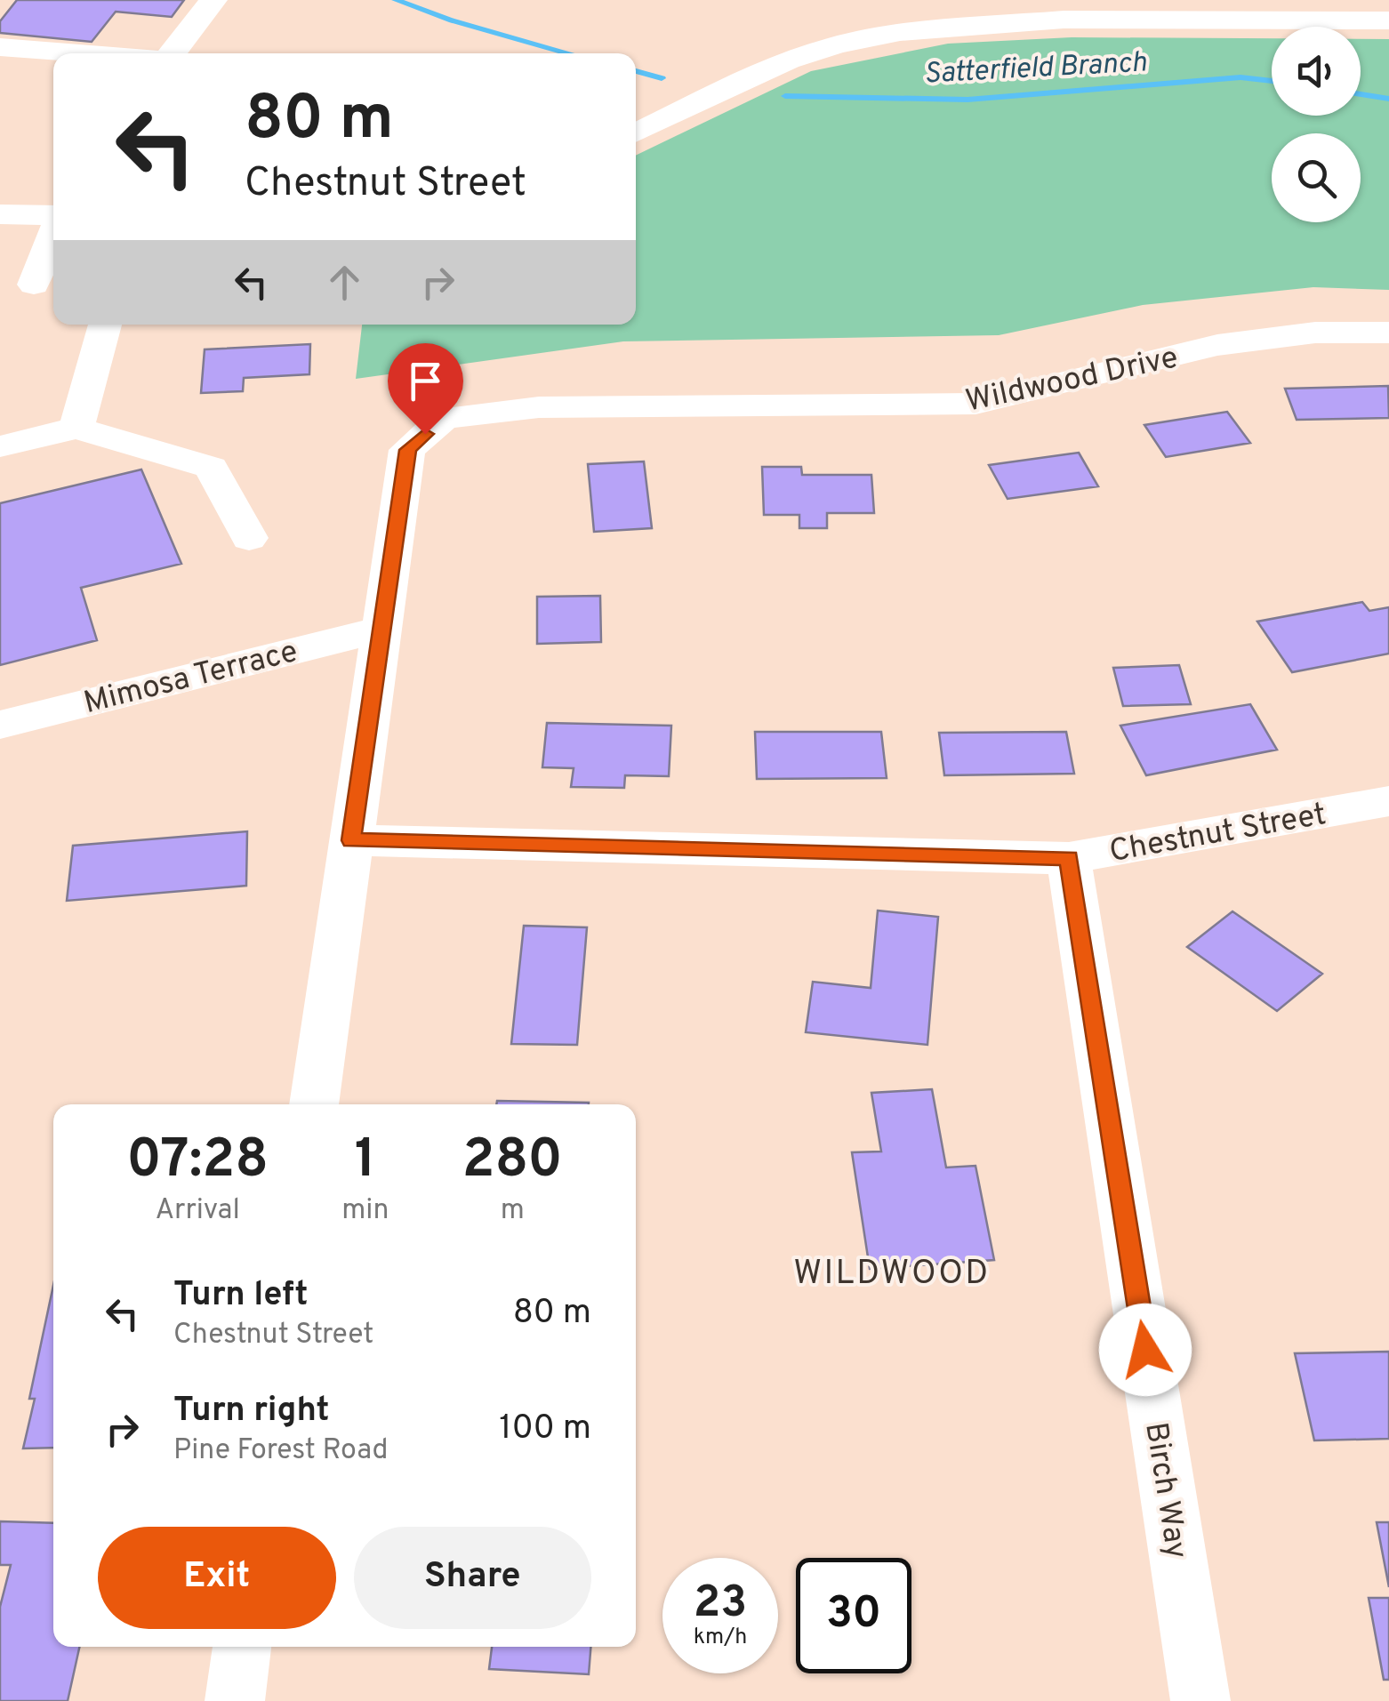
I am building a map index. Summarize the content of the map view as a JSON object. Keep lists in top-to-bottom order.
{
  "streets": {
    "street": [
      "Wildwood Drive",
      "Mimosa Terrace",
      "Chestnut Street",
      "Birch Way"
    ]
  },
  "crossings": [
    ["Wildwood Drive", "Mimosa Terrace"],
    ["Wildwood Drive", "Chestnut Street"],
    ["Chestnut Street", "Birch Way"]
  ],
  "districts": ["WILDWOOD"],
  "water": ["Satterfield Branch"],
  "page": {
    "turn": ["80 m", "Chestnut Street"],
    "eta": [
      "07:28",
      "Arrival",
      "1",
      "min",
      "280",
      "m"
    ],
    "list": [
      {
        "name": "Turn left",
        "note": "Chestnut Street",
        "value": "80 m"
      },
      {
        "name": "Turn right",
        "note": "Pine Forest Road",
        "value": "100 m"
      }
    ],
    "buttons": ["Exit", "Share"],
    "speed": "23 km/h",
    "limit": "30"
  }
}
